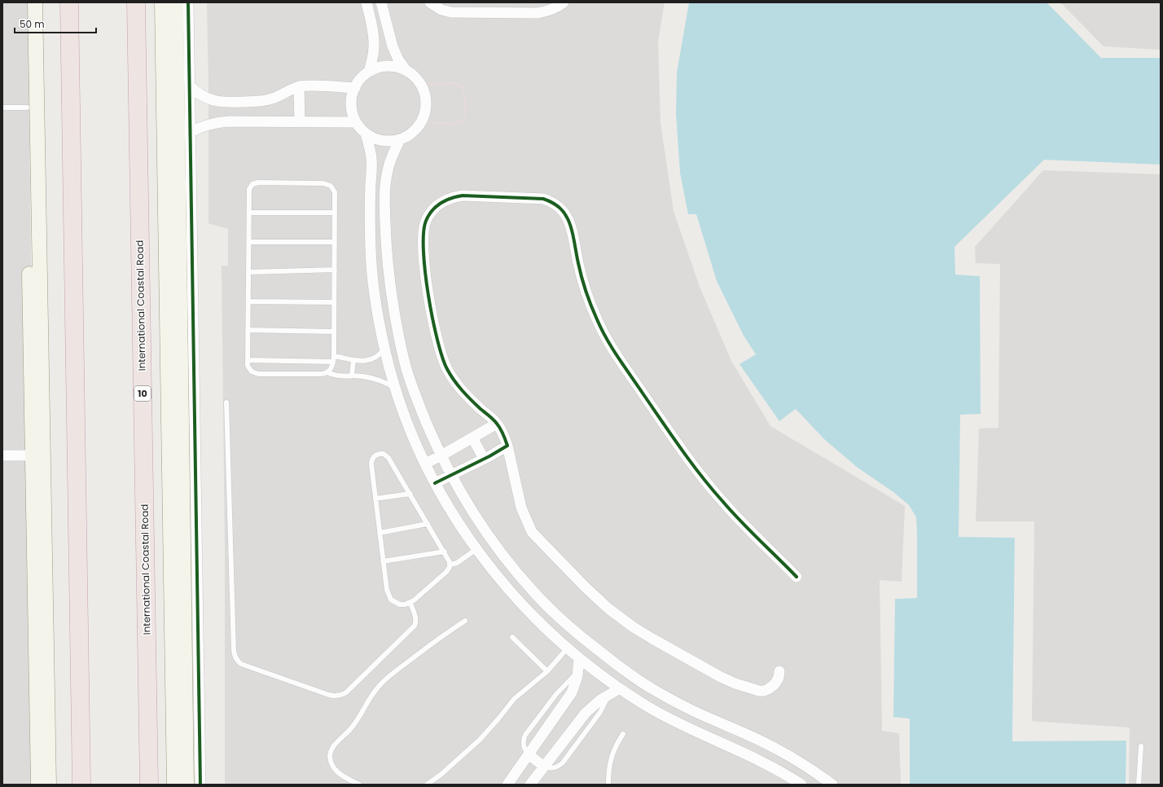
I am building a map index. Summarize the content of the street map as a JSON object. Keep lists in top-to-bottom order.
{
  "streets": {
    "highway": ["International Coastal Road", "10"]
  },
  "scale_bar": "50 m"
}
